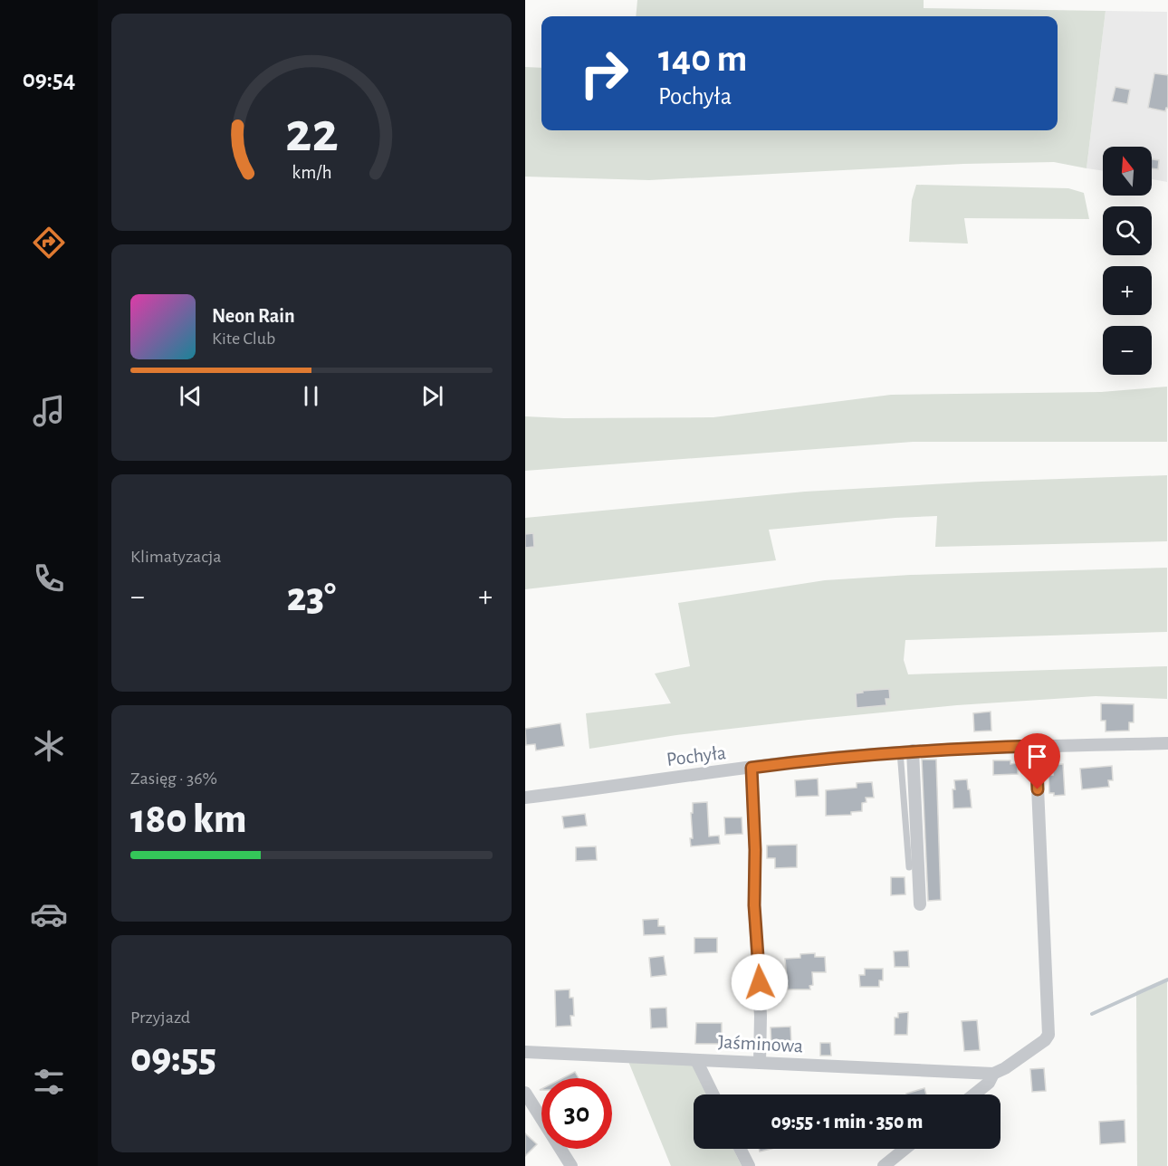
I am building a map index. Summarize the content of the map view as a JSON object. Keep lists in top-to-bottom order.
{
  "streets": {
    "street": ["Pochyła", "Jaśminowa"]
  },
  "north": "top",
  "page": {
    "tabs": "09:54",
    "turn": ["140 m", "Pochyła"],
    "map_buttons": ["+", "−"],
    "song": ["Neon Rain", "Kite Club"],
    "tile": [
      "Klimatyzacja",
      ["Zasięg · 36%", "180 km"],
      ["Przyjazd", "09:55"]
    ],
    "heat": ["−", "23°", "+"],
    "limit": "30",
    "trip": "09:55 · 1 min · 350 m",
    "gauge": ["22", "km/h"]
  }
}
